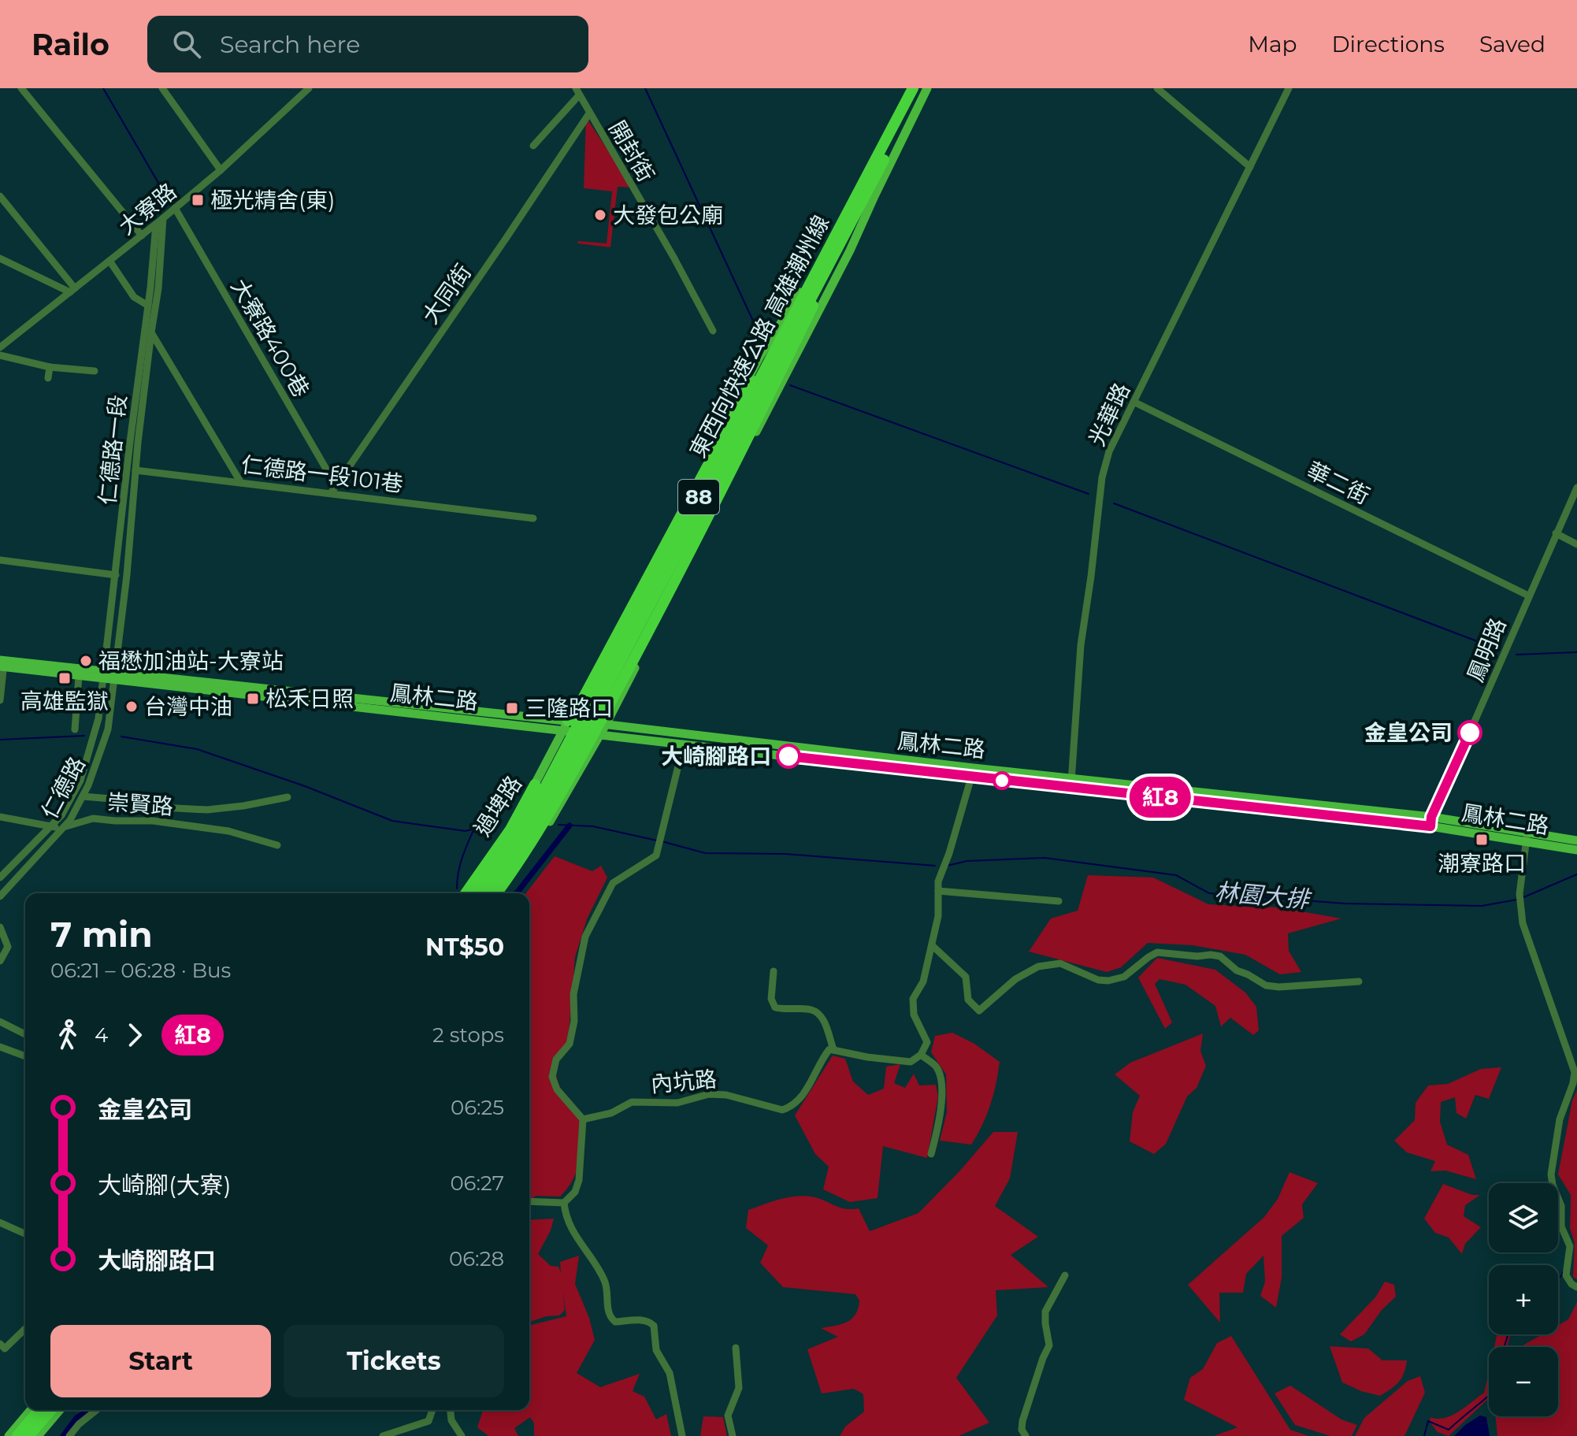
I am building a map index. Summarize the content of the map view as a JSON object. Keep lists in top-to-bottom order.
{
  "streets": {
    "highway": ["東西向快速公路 高雄潮州線", "88"],
    "main road": ["鳳林二路", "過埤路"],
    "street": [
      "開封街",
      "大寮路",
      "大同街",
      "大寮路400巷",
      "光華路",
      "仁德路一段",
      "仁德路一段101巷",
      "華二街",
      "鳳明路",
      "仁德路",
      "崇賢路",
      "內坑路"
    ]
  },
  "crossings": [
    ["開封街", "大同街"],
    ["大寮路", "大寮路400巷"],
    ["大寮路", "仁德路一段"],
    ["大同街", "大寮路400巷"],
    ["大同街", "仁德路一段101巷"],
    ["光華路", "華二街"],
    ["光華路", "鳳林二路"],
    ["仁德路一段", "仁德路一段101巷"],
    ["仁德路一段", "鳳林二路"],
    ["仁德路一段", "仁德路"],
    ["華二街", "鳳明路"],
    ["鳳明路", "鳳林二路"],
    ["鳳林二路", "仁德路"],
    ["鳳林二路", "過埤路"],
    ["仁德路", "崇賢路"]
  ],
  "water": ["林園大排"],
  "places": {
    "transit": [
      "極光精舍(東)",
      "高雄監獄",
      "松禾日照",
      "三隆路口",
      "潮寮路口"
    ],
    "other": [
      "大發包公廟",
      "福懋加油站-大寮站",
      "台灣中油",
      "金皇公司",
      "大崎腳路口"
    ]
  },
  "lines": ["bus line 紅8"],
  "page": {
    "header": "Railo",
    "search": "Search here",
    "nav": ["Map", "Directions", "Saved"],
    "on_map": "紅8",
    "heading": ["7 min", "06:21 – 06:28 · Bus", "NT$50"],
    "legs": ["4", "紅8", "2 stops"],
    "list": [
      {
        "name": "金皇公司",
        "value": "06:25"
      },
      {
        "name": "大崎腳(大寮)",
        "value": "06:27"
      },
      {
        "name": "大崎腳路口",
        "value": "06:28"
      }
    ],
    "map_buttons": ["+", "−"],
    "buttons": ["Start", "Tickets"]
  }
}
